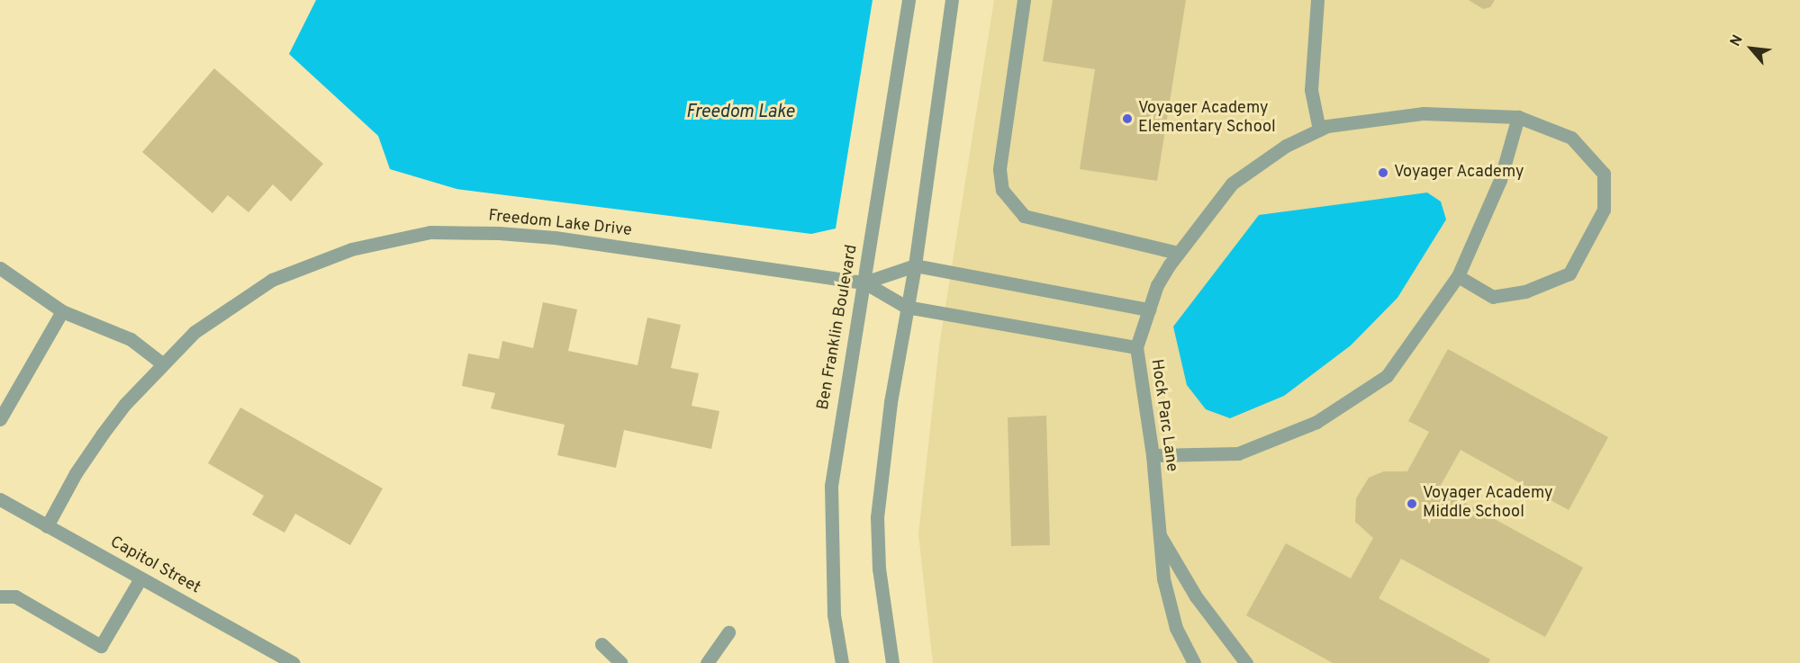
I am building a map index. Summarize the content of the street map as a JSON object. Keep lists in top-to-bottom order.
{
  "streets": {
    "street": [
      "Freedom Lake Drive",
      "Ben Franklin Boulevard",
      "Hock Parc Lane",
      "Capitol Street"
    ]
  },
  "crossings": [
    ["Freedom Lake Drive", "Ben Franklin Boulevard"],
    ["Freedom Lake Drive", "Capitol Street"]
  ],
  "water": ["Freedom Lake"],
  "places": ["Voyager Academy Elementary School", "Voyager Academy", "Voyager Academy Middle School"],
  "north": "top left"
}
